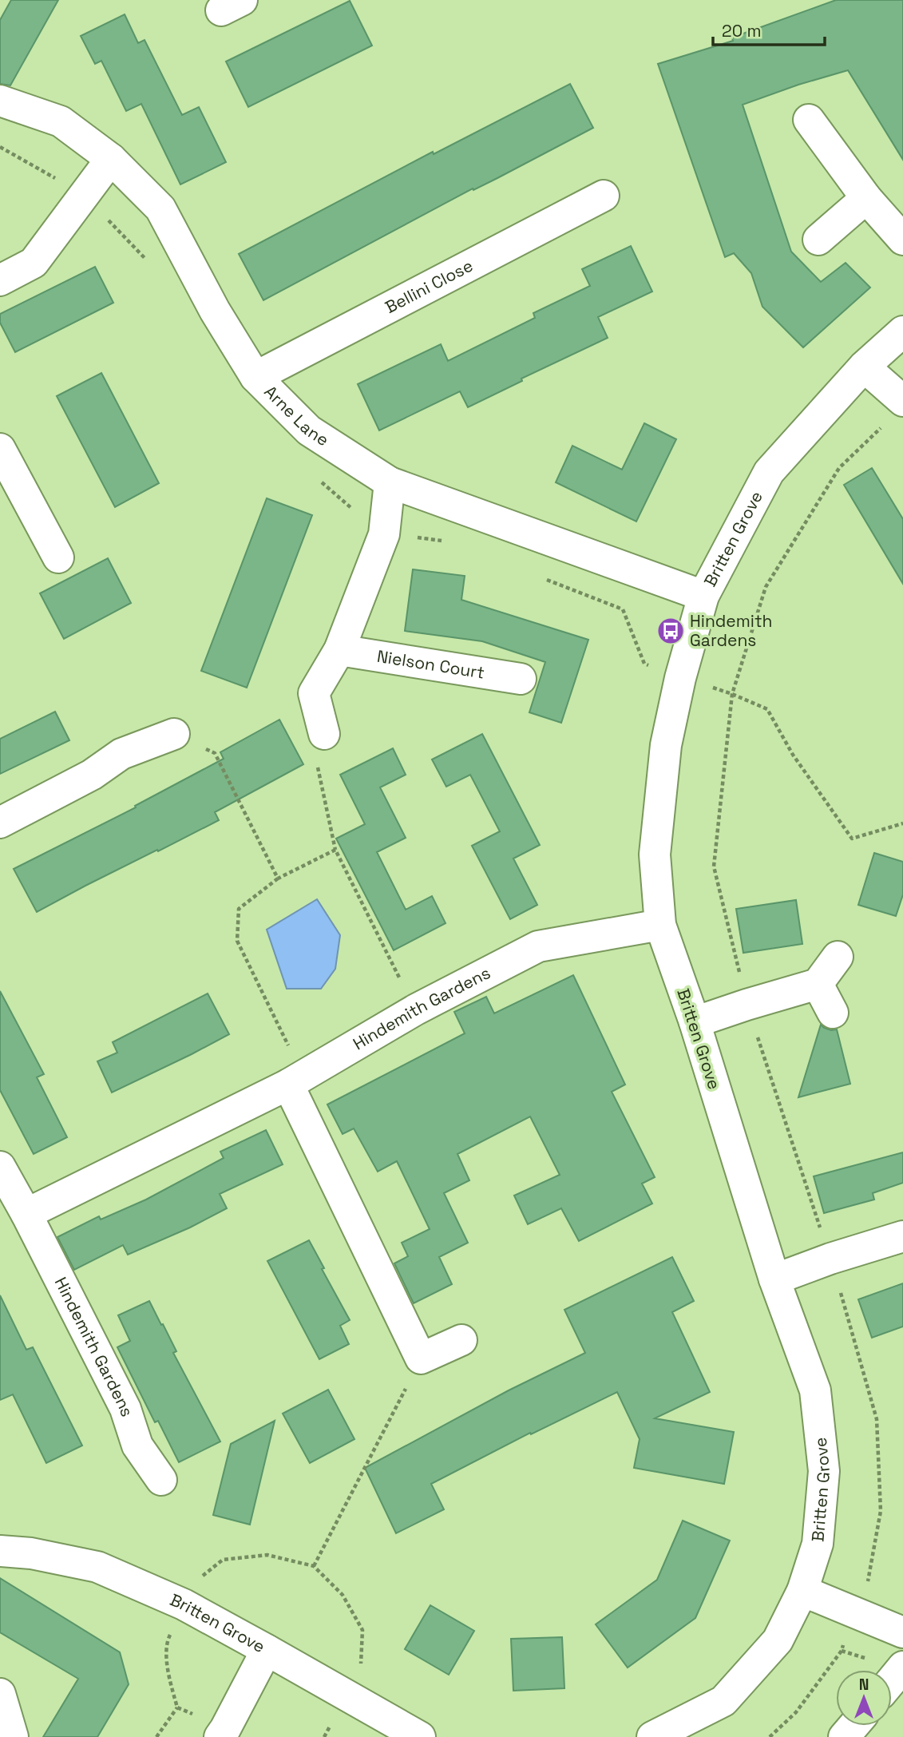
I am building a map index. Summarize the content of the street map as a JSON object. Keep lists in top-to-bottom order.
{
  "streets": {
    "street": [
      "Bellini Close",
      "Arne Lane",
      "Britten Grove",
      "Nielson Court",
      "Hindemith Gardens"
    ]
  },
  "crossings": [
    ["Bellini Close", "Arne Lane"],
    ["Arne Lane", "Britten Grove"],
    ["Britten Grove", "Hindemith Gardens"]
  ],
  "places": {
    "bus stop": ["Hindemith Gardens"]
  },
  "scale_bar": "20 m",
  "north": "top"
}
